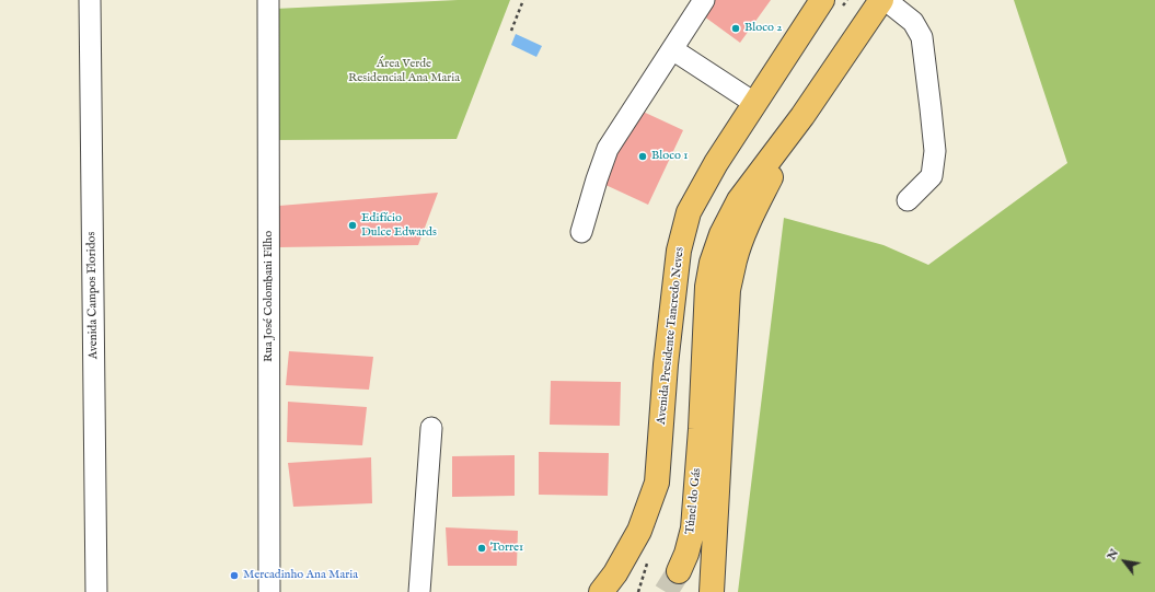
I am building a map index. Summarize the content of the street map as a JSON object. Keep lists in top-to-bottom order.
{
  "streets": {
    "main road": ["Avenida Presidente Tancredo Neves", "Túnel do Gás"],
    "street": ["Avenida Campos Floridos", "Rua José Colombani Filho"]
  },
  "parks": ["Área Verde Residencial Ana Maria"],
  "places": [
    "Bloco 2",
    "Bloco 1",
    "Edifício Dulce Edwards",
    "Torre1",
    "Mercadinho Ana Maria"
  ],
  "north": "top left"
}
